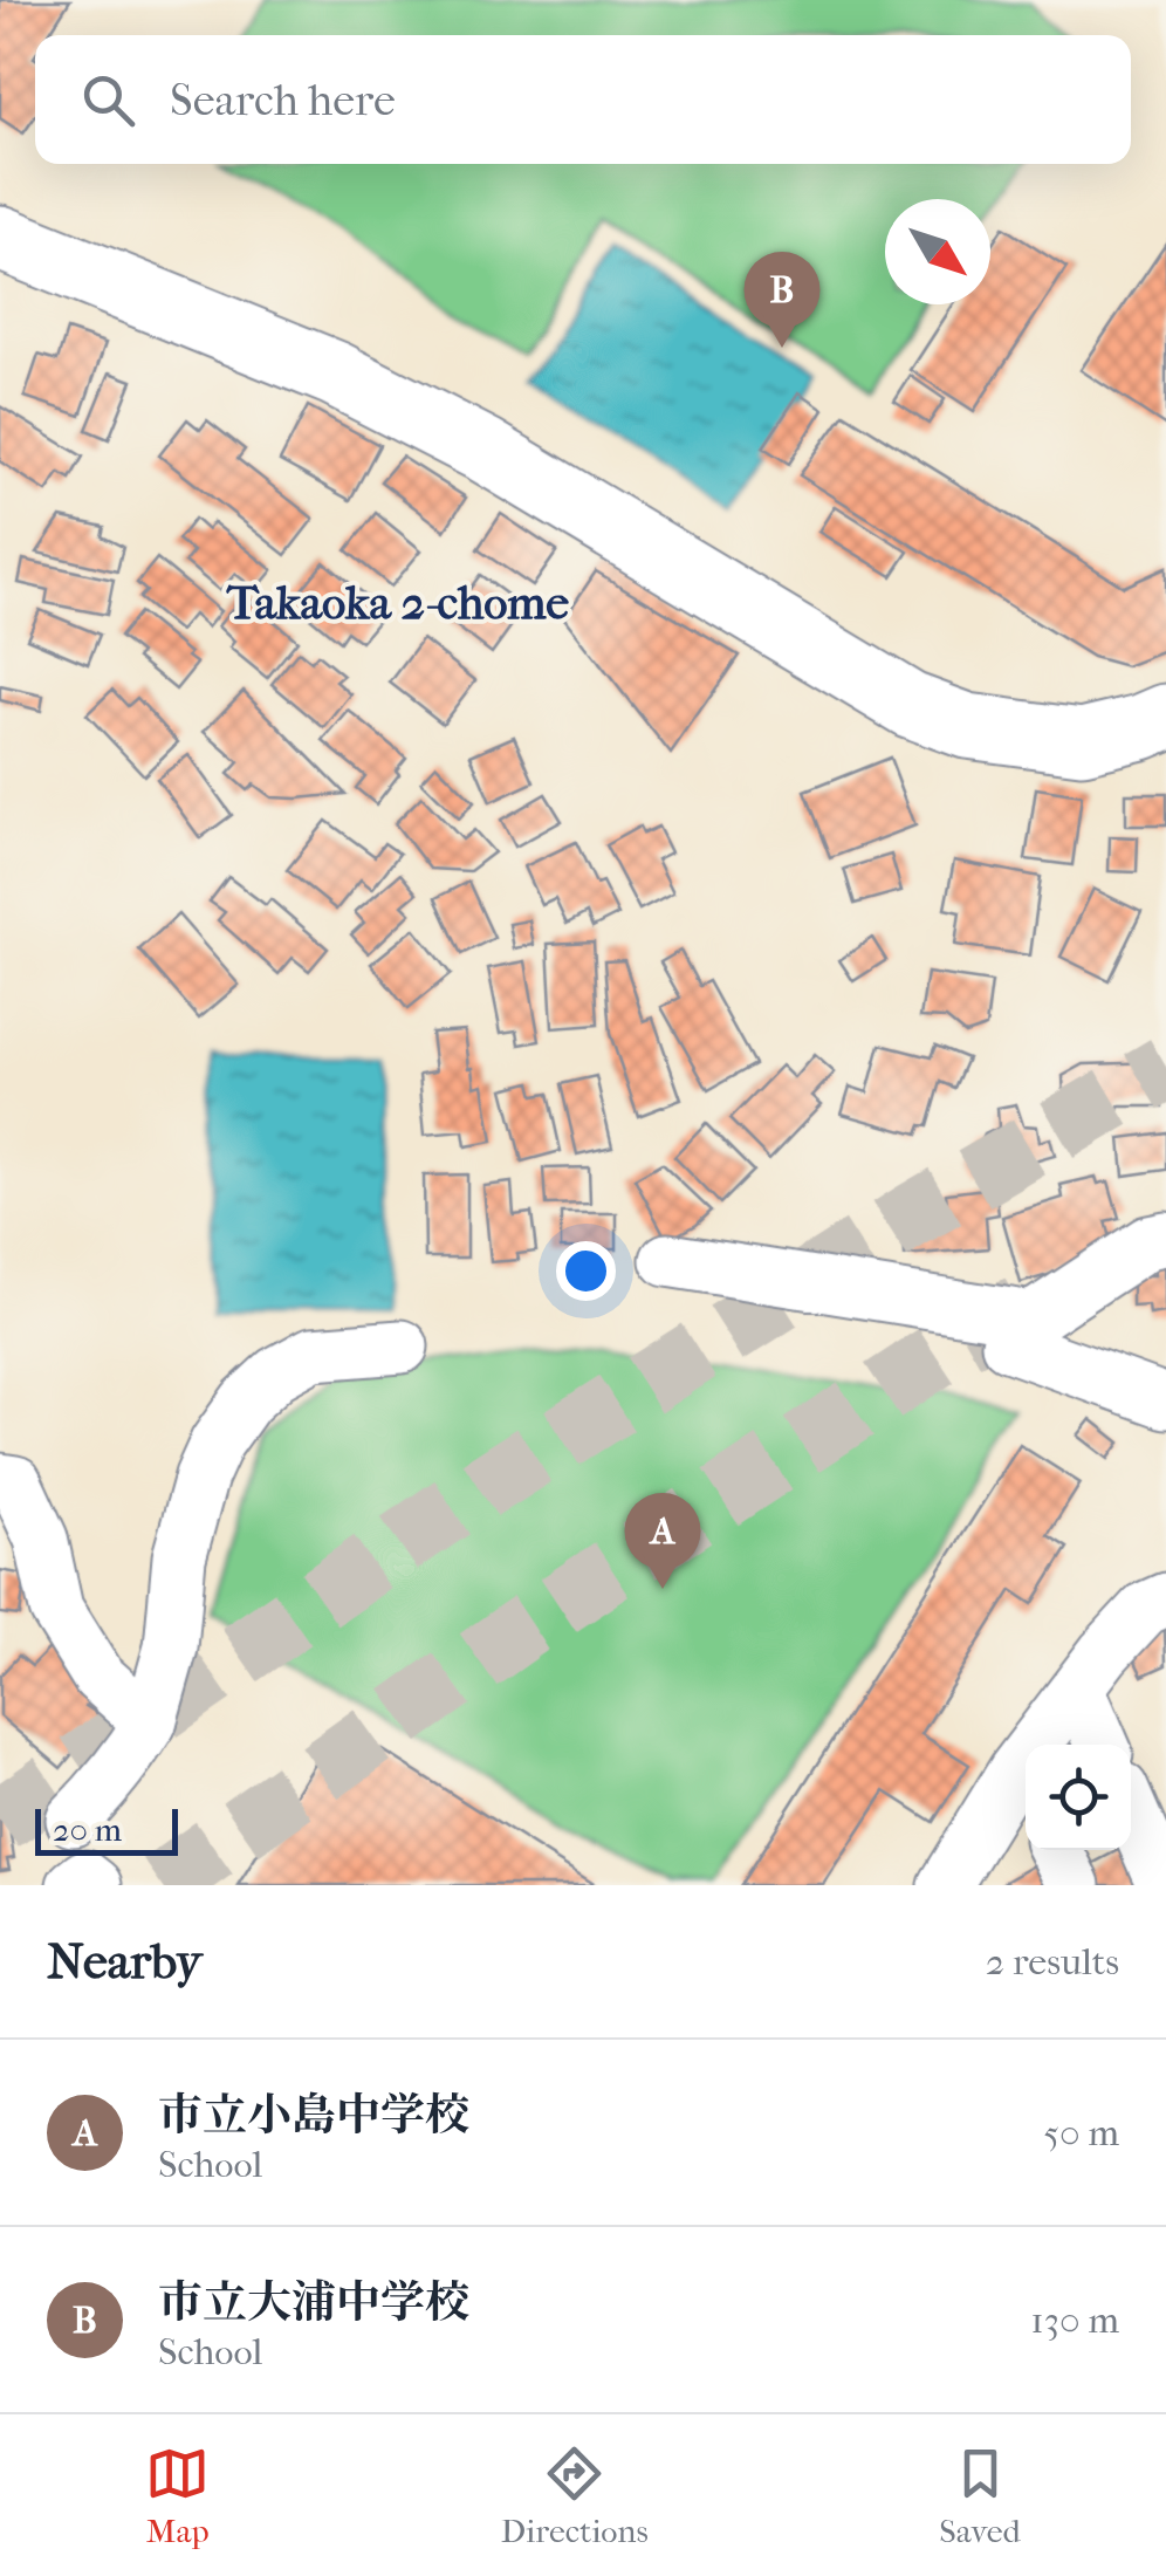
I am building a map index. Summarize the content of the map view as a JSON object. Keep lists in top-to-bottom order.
{
  "districts": ["Takaoka 2-chome"],
  "scale_bar": "20 m",
  "north": "bottom right",
  "page": {
    "search": "Search here",
    "pins": ["B", "A"],
    "scale": "20 m",
    "heading": ["Nearby", "2 results"],
    "list": [
      {
        "mark": "A",
        "name": "市立小島中学校",
        "note": "School",
        "value": "50 m"
      },
      {
        "mark": "B",
        "name": "市立大浦中学校",
        "note": "School",
        "value": "130 m"
      }
    ],
    "nav": ["Map", "Directions", "Saved"]
  }
}
